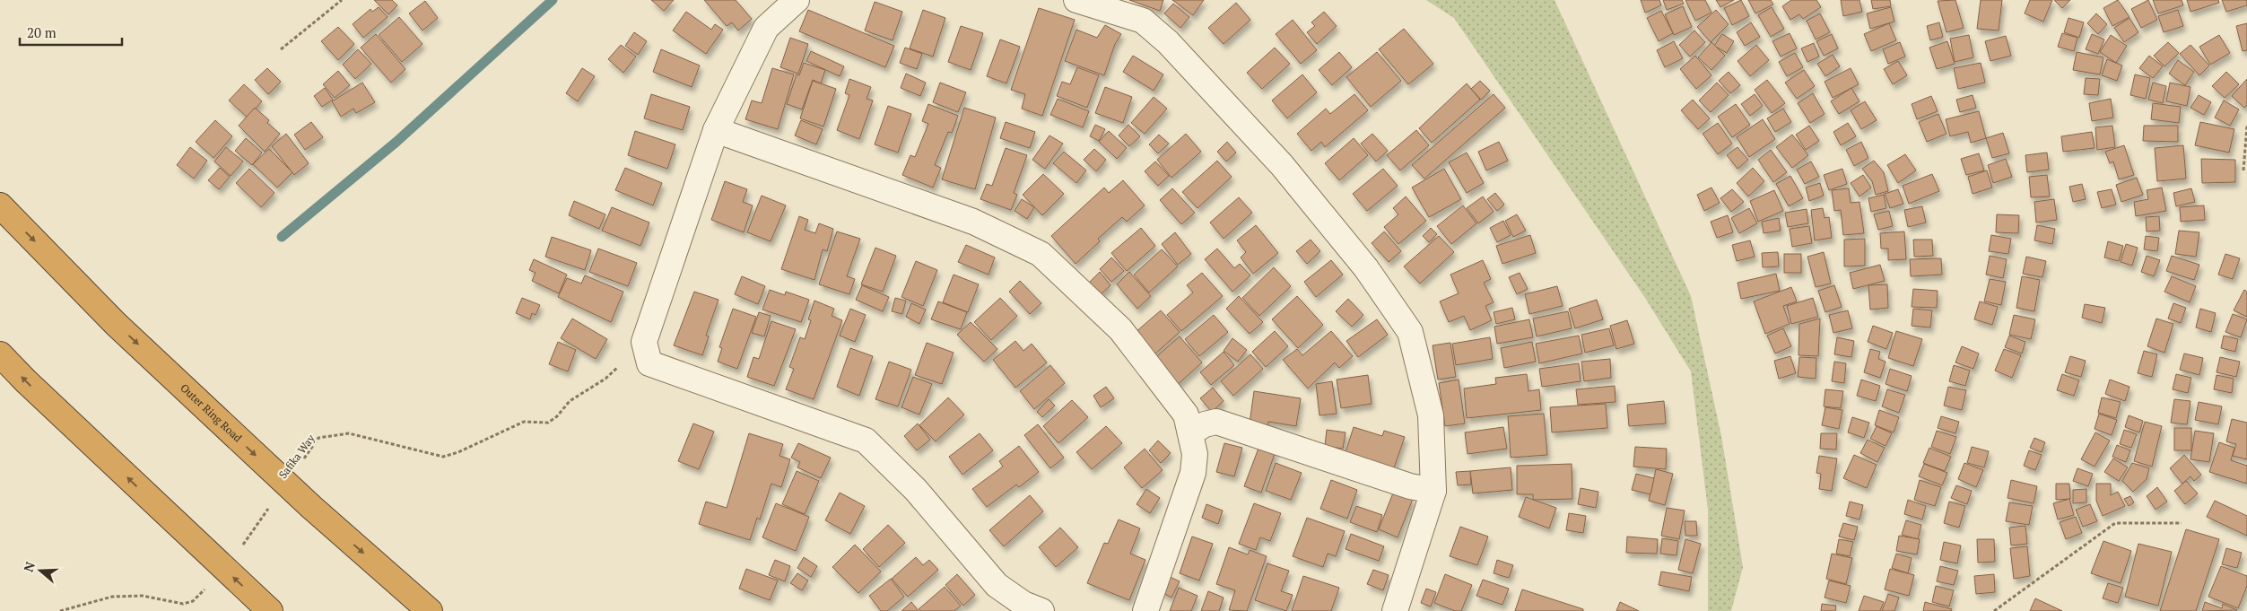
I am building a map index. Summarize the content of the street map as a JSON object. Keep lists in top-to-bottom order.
{
  "streets": {
    "highway": ["Outer Ring Road"],
    "path": ["Safika Way"]
  },
  "crossings": [
    ["Outer Ring Road", "Safika Way"]
  ],
  "scale_bar": "20 m",
  "north": "left"
}
